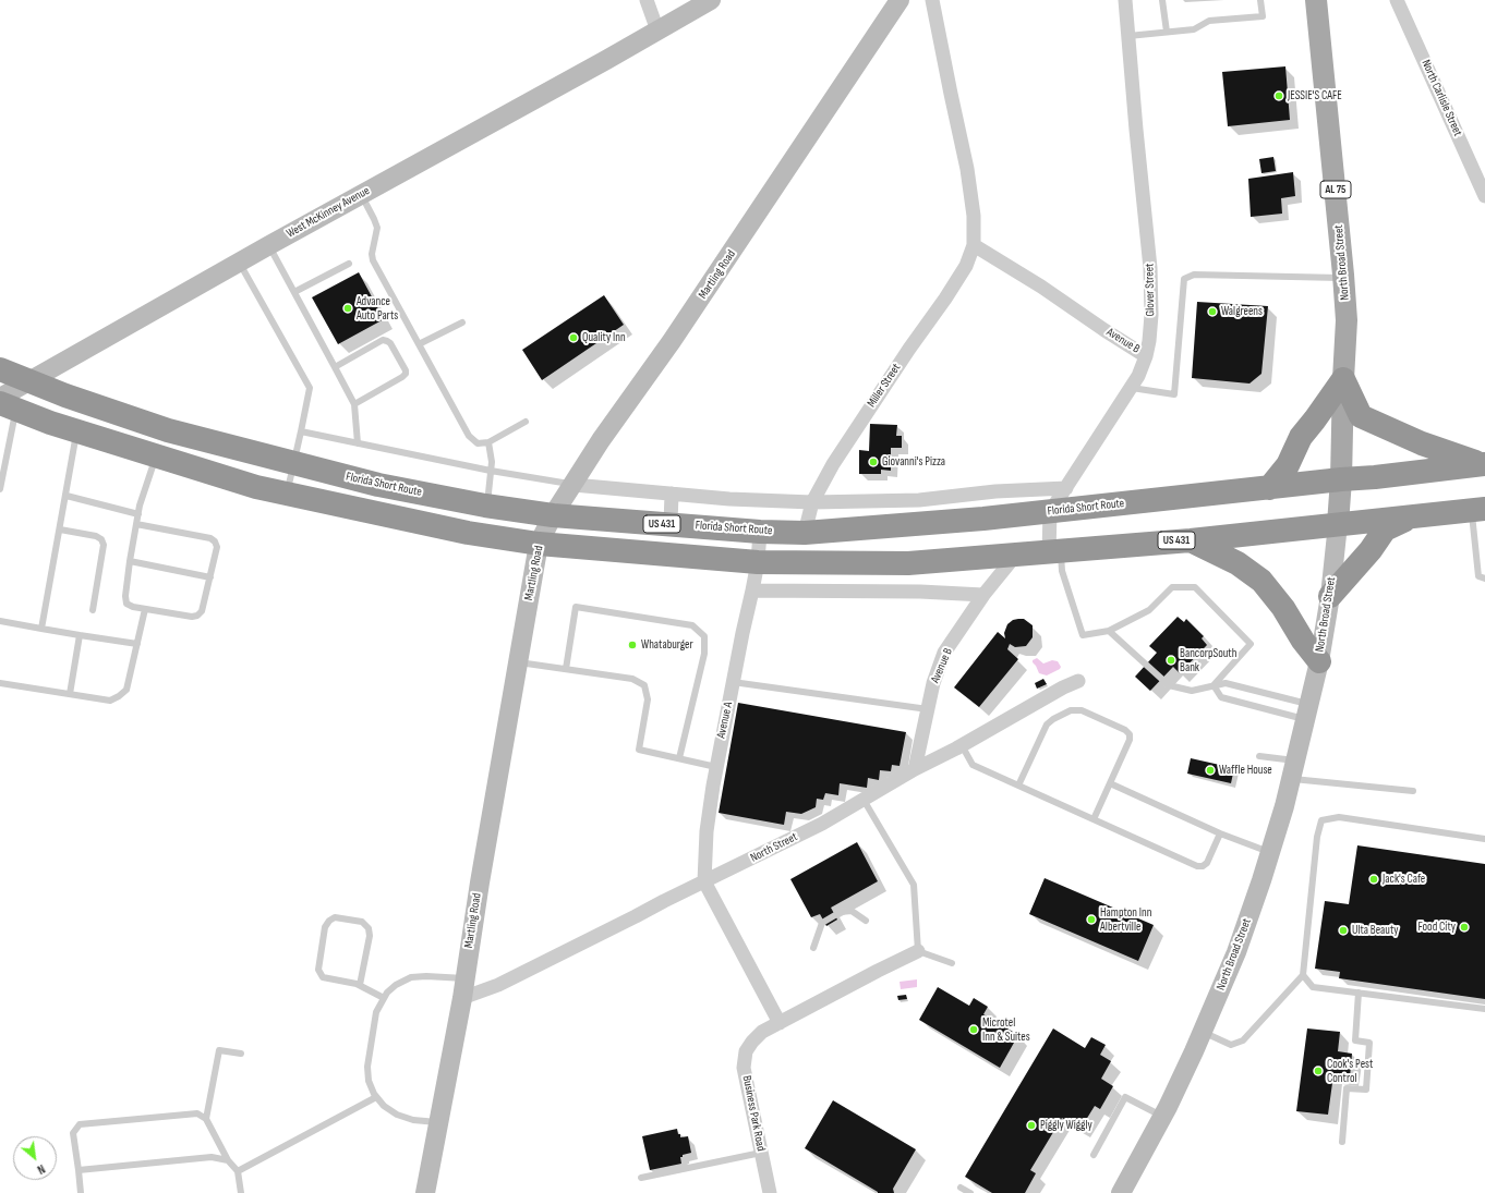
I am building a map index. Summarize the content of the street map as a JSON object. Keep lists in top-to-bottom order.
{
  "streets": {
    "highway": ["Florida Short Route", "US 431"],
    "main road": ["AL 75", "North Broad Street"],
    "street": [
      "North Carlisle Street",
      "West McKinney Avenue",
      "Martling Road",
      "Glover Street",
      "Avenue B",
      "Miller Street",
      "Avenue A",
      "North Street",
      "Business Park Road"
    ]
  },
  "crossings": [
    ["West McKinney Avenue", "Florida Short Route"],
    ["West McKinney Avenue", "US 431"],
    ["North Broad Street", "Florida Short Route"],
    ["North Broad Street", "US 431"],
    ["Martling Road", "Florida Short Route"],
    ["Martling Road", "US 431"],
    ["Martling Road", "North Street"],
    ["Glover Street", "Avenue B"],
    ["Glover Street", "Florida Short Route"],
    ["Avenue B", "Miller Street"],
    ["Avenue B", "US 431"],
    ["Avenue B", "North Street"],
    ["Miller Street", "Florida Short Route"],
    ["Florida Short Route", "Avenue A"],
    ["US 431", "Avenue A"],
    ["Avenue A", "North Street"]
  ],
  "places": [
    "JESSIE'S CAFE",
    "Advance Auto Parts",
    "Walgreens",
    "Quality Inn",
    "Giovanni's Pizza",
    "Whataburger",
    "BancorpSouth Bank",
    "Waffle House",
    "Jack's Cafe",
    "Hampton Inn Albertville",
    "Food City",
    "Ulta Beauty",
    "Microtel Inn & Suites",
    "Cook's Pest Control",
    "Piggly Wiggly"
  ],
  "north": "bottom right"
}
